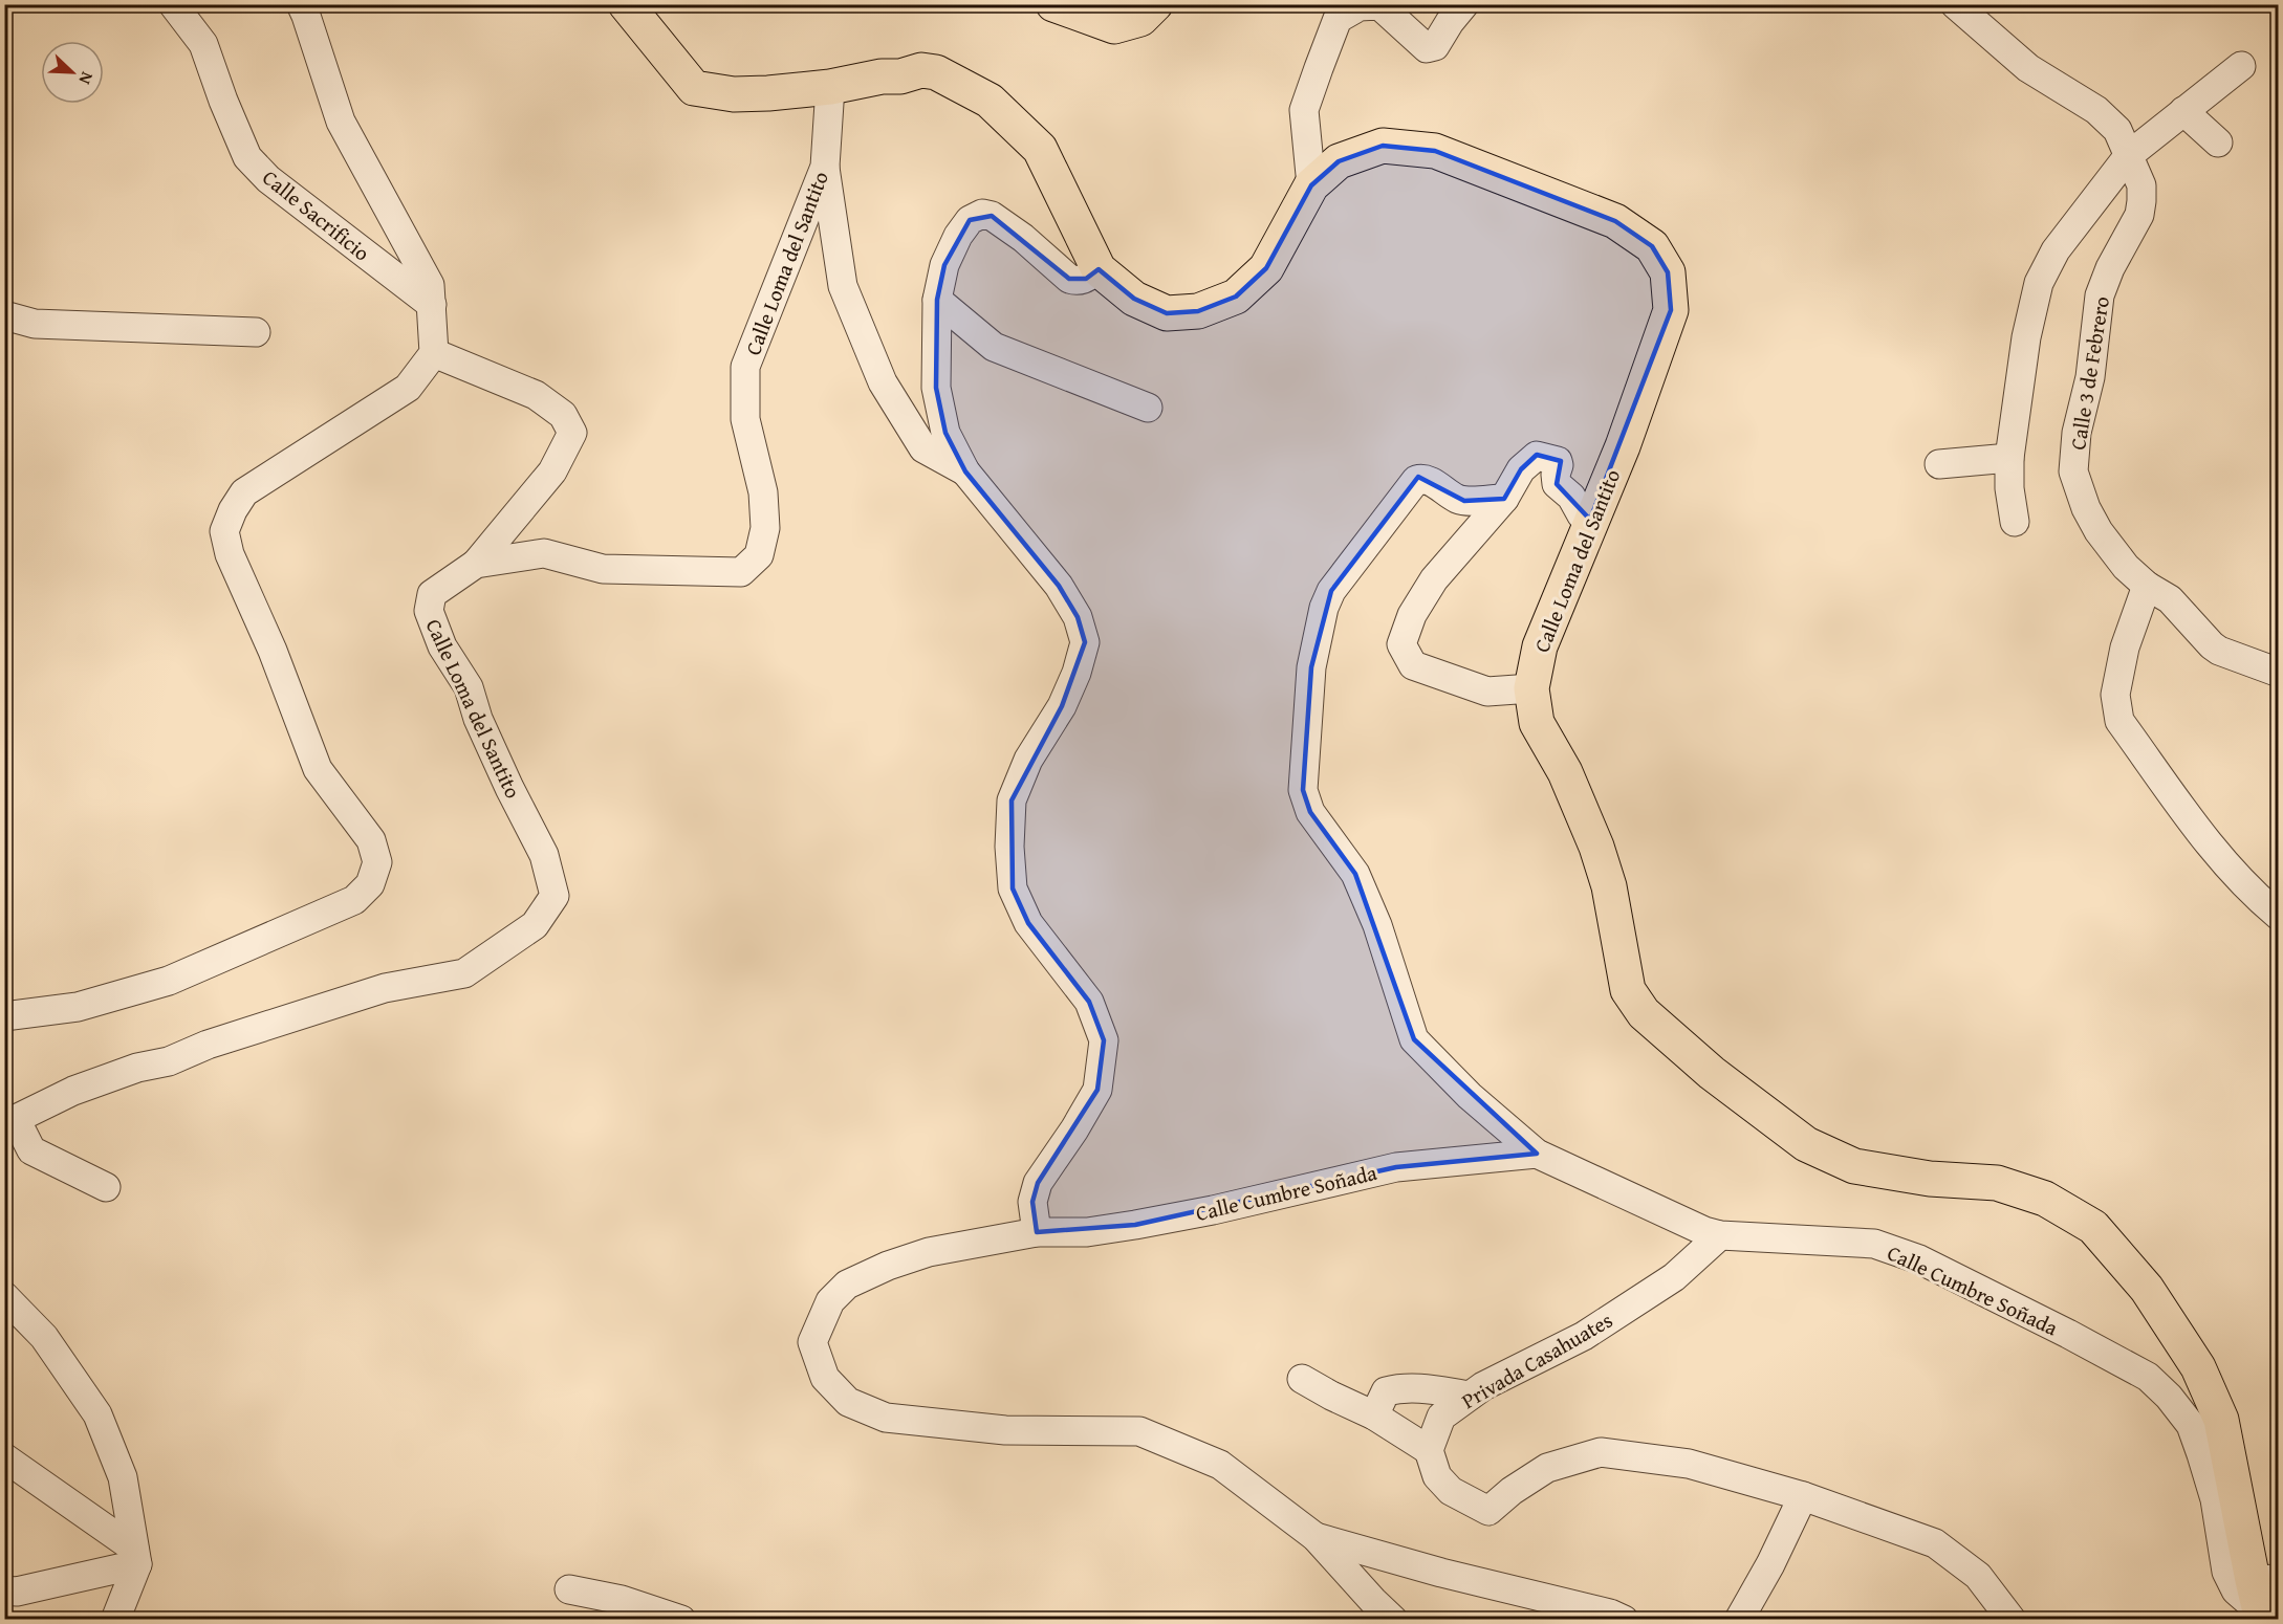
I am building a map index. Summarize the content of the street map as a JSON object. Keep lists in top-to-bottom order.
{
  "streets": {
    "main road": ["Calle Loma del Santito"],
    "street": [
      "Calle Sacrificio",
      "Calle 3 de Febrero",
      "Calle Cumbre Soñada",
      "Privada Casahuates"
    ]
  },
  "crossings": [
    ["Calle Loma del Santito", "Calle Cumbre Soñada"],
    ["Calle Cumbre Soñada", "Privada Casahuates"]
  ],
  "north": "bottom right"
}
